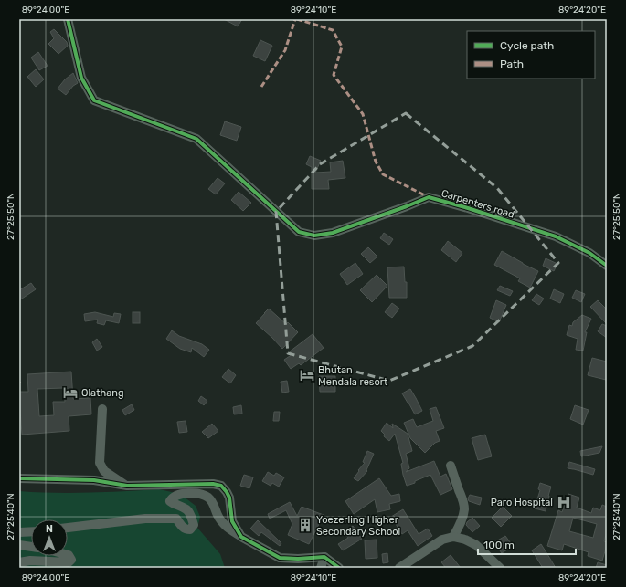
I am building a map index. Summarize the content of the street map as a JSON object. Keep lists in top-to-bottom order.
{
  "streets": {
    "street": ["Carpenters road"]
  },
  "places": {
    "hotel": ["Bhutan Mendala resort", "Olathang"],
    "hospital": ["Paro Hospital"],
    "building": ["Yoezerling Higher Secondary School"]
  },
  "legend": ["Cycle path", "Path"],
  "scale_bar": "100 m",
  "north": "top",
  "coordinates": [
    "89°24'00\"E",
    "89°24'10\"E",
    "89°24'20\"E",
    "27°25'50\"N",
    "27°25'40\"N"
  ]
}
